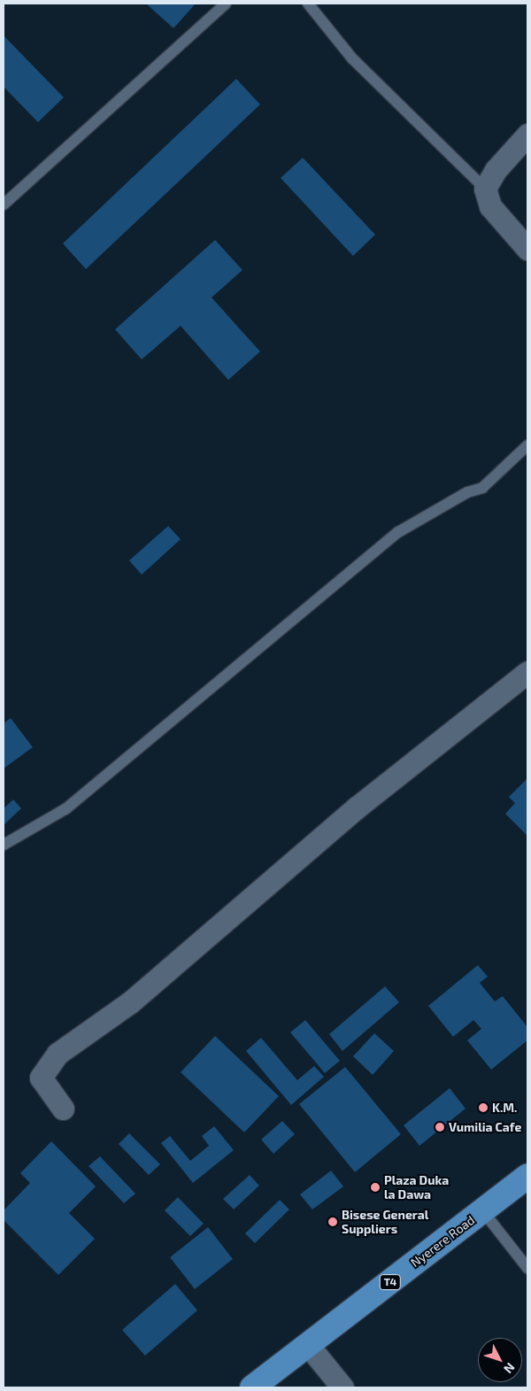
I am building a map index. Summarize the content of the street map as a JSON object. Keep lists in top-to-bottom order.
{
  "streets": {
    "highway": ["Nyerere Road", "T4"]
  },
  "places": [
    "K.M.",
    "Vumilia Cafe",
    "Plaza Duka la Dawa",
    "Bisese General Suppliers"
  ],
  "north": "bottom right"
}
